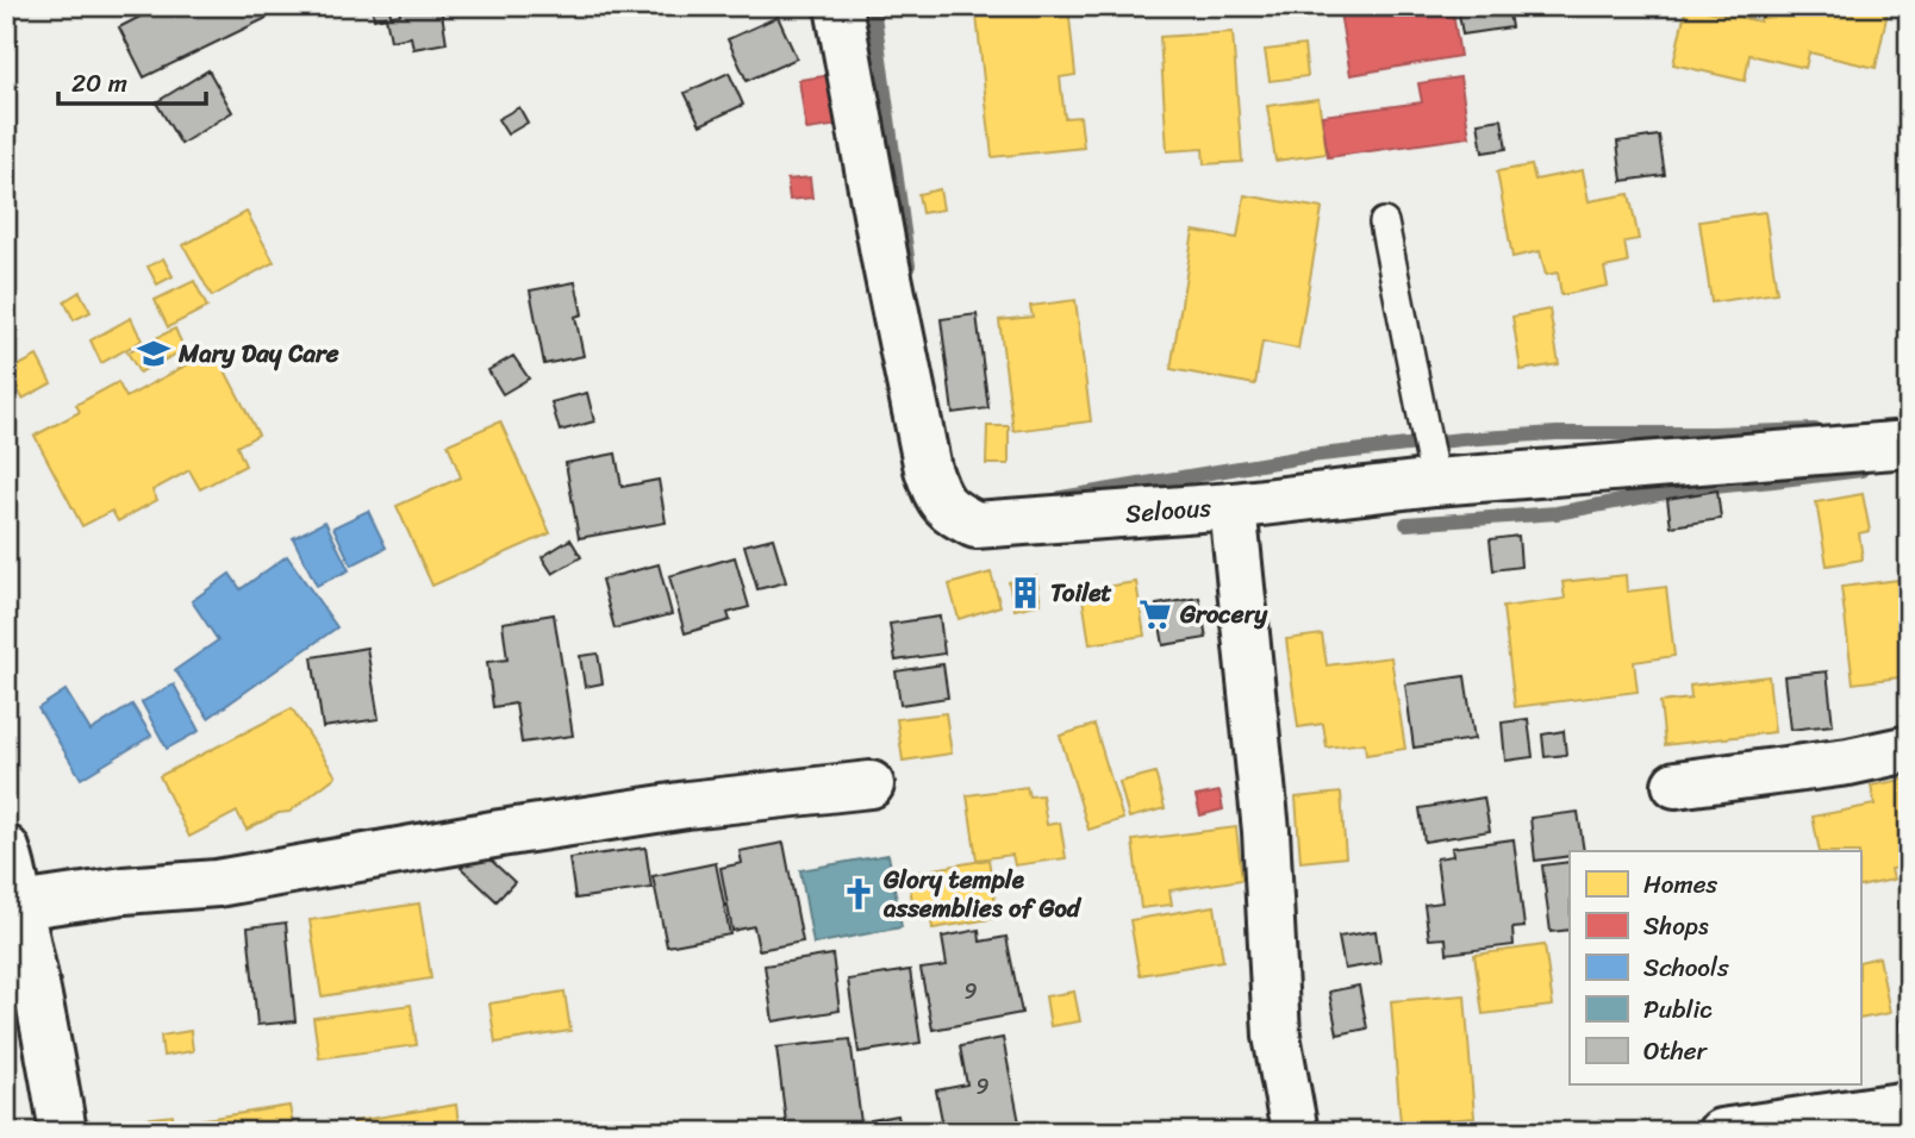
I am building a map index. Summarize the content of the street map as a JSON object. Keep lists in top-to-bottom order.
{
  "streets": {
    "street": ["Seloous"]
  },
  "places": {
    "school or university": ["Mary Day Care"],
    "building": ["Toilet"],
    "supermarket": ["Grocery"],
    "church": ["Glory temple assemblies of God"]
  },
  "house_numbers": ["9", "9"],
  "legend": [
    "Homes",
    "Shops",
    "Schools",
    "Public",
    "Other"
  ],
  "scale_bar": "20 m"
}
